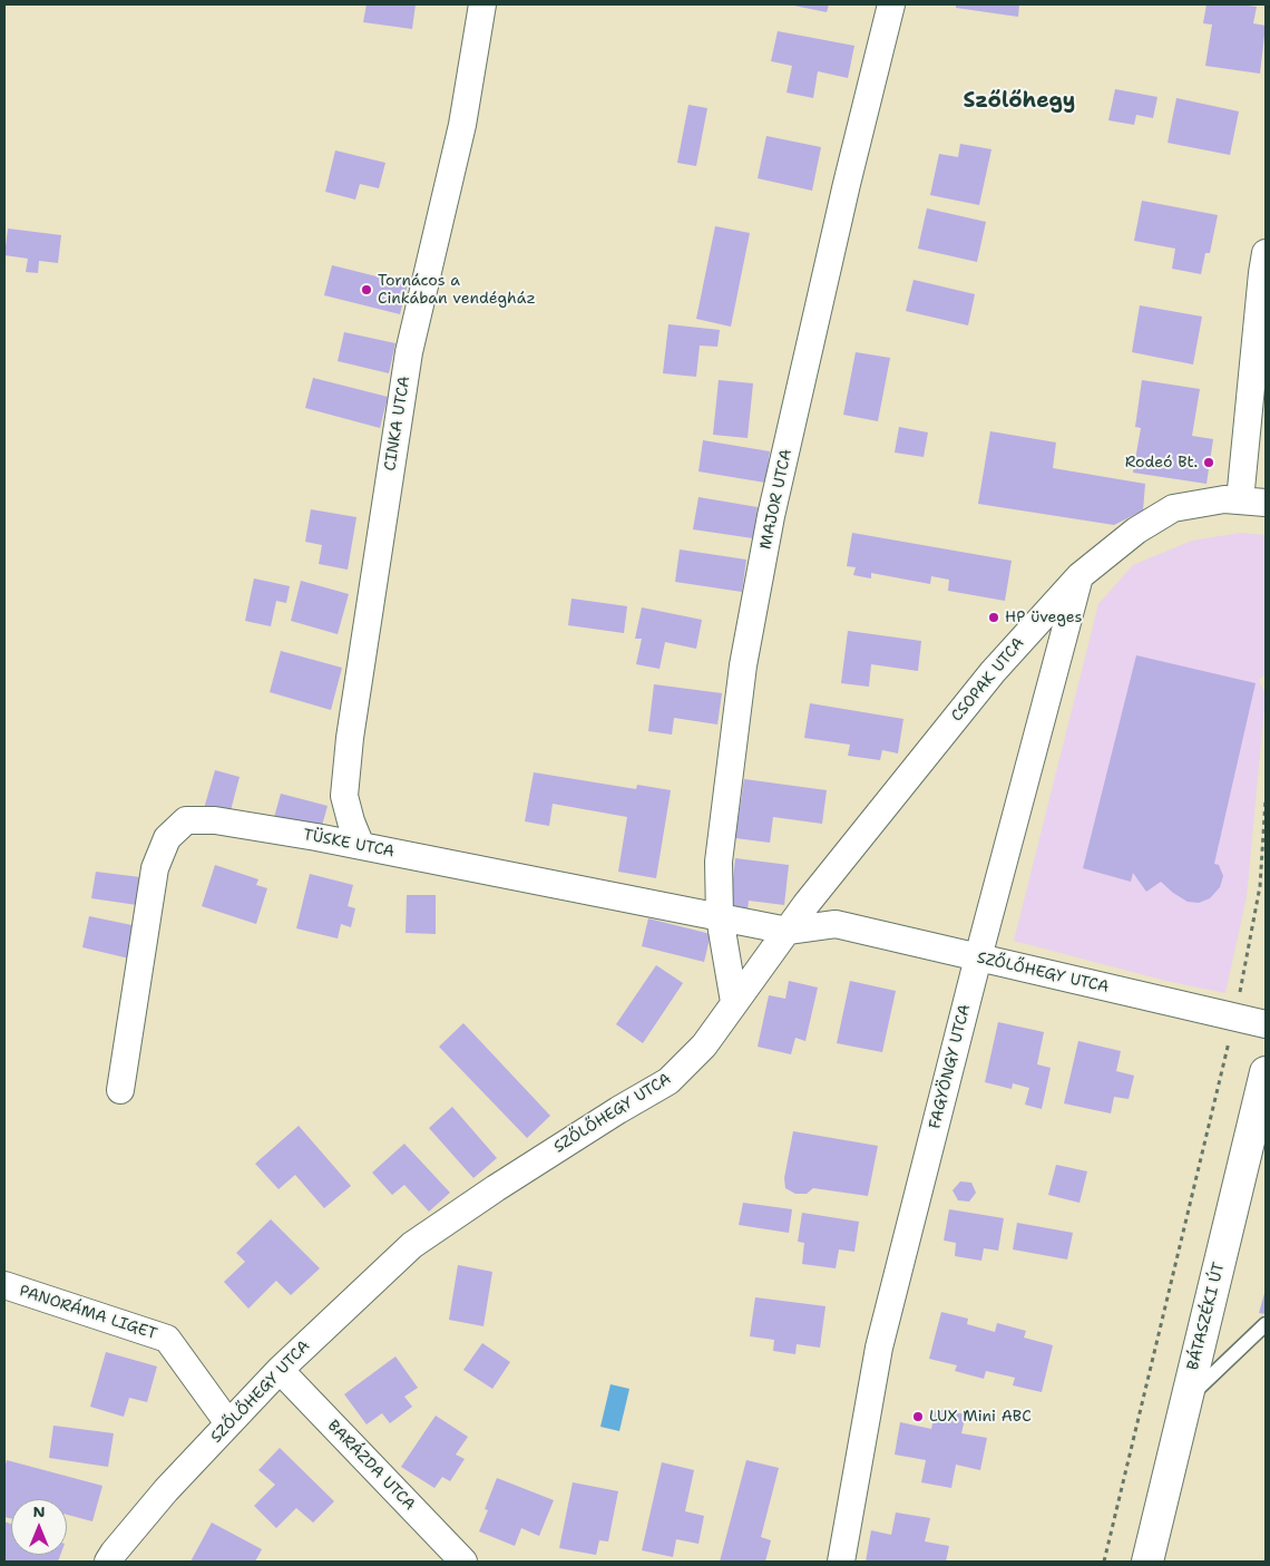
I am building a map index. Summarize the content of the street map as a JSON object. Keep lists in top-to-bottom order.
{
  "streets": {
    "main road": ["BÁTASZÉKI ÚT"],
    "street": [
      "CINKA UTCA",
      "MAJOR UTCA",
      "CSOPAK UTCA",
      "TÜSKE UTCA",
      "SZŐLŐHEGY UTCA",
      "FAGYÖNGY UTCA",
      "PANORÁMA LIGET",
      "BARÁZDA UTCA"
    ]
  },
  "crossings": [
    ["CINKA UTCA", "TÜSKE UTCA"],
    ["MAJOR UTCA", "TÜSKE UTCA"],
    ["MAJOR UTCA", "SZŐLŐHEGY UTCA"],
    ["CSOPAK UTCA", "TÜSKE UTCA"],
    ["CSOPAK UTCA", "SZŐLŐHEGY UTCA"],
    ["CSOPAK UTCA", "FAGYÖNGY UTCA"],
    ["TÜSKE UTCA", "SZŐLŐHEGY UTCA"],
    ["SZŐLŐHEGY UTCA", "FAGYÖNGY UTCA"],
    ["SZŐLŐHEGY UTCA", "PANORÁMA LIGET"],
    ["SZŐLŐHEGY UTCA", "BARÁZDA UTCA"]
  ],
  "districts": ["Szőlőhegy"],
  "places": [
    "Tornácos a Cinkában vendégház",
    "Rodeó Bt.",
    "HP üveges",
    "LUX Mini ABC"
  ],
  "north": "top"
}
